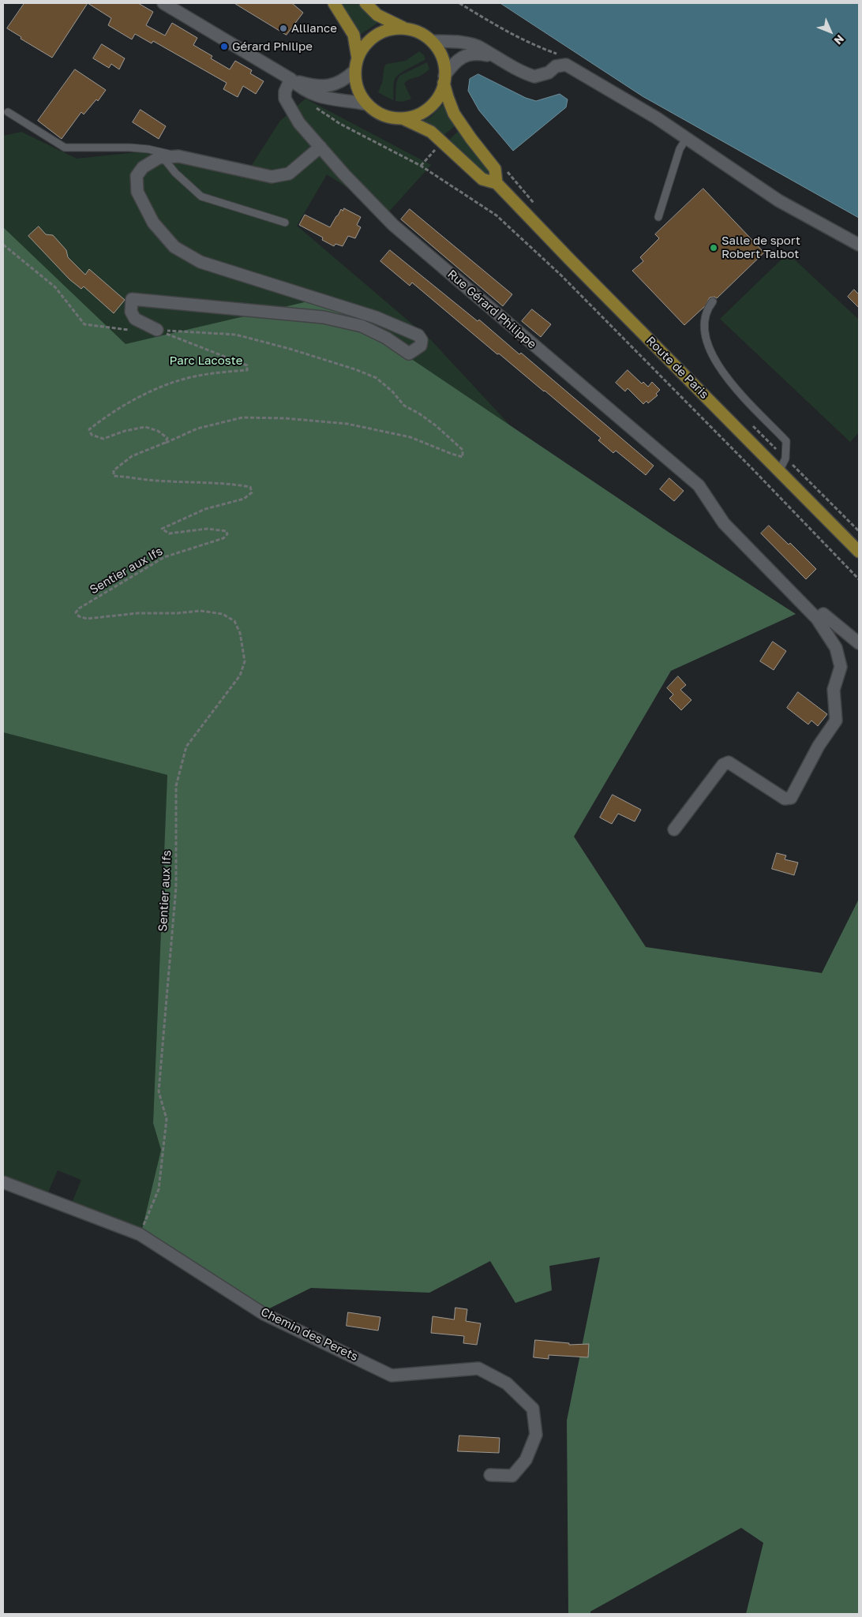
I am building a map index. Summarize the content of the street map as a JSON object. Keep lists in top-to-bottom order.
{
  "streets": {
    "main road": ["Route de Paris"],
    "street": ["Rue Gérard Philippe", "Chemin des Perets"],
    "path": ["Sentier aux Ifs"]
  },
  "crossings": [
    ["Sentier aux Ifs", "Chemin des Perets"]
  ],
  "parks": ["Parc Lacoste"],
  "places": ["Alliance", "Gérard Philipe", "Salle de sport Robert Talbot"],
  "north": "bottom right"
}
